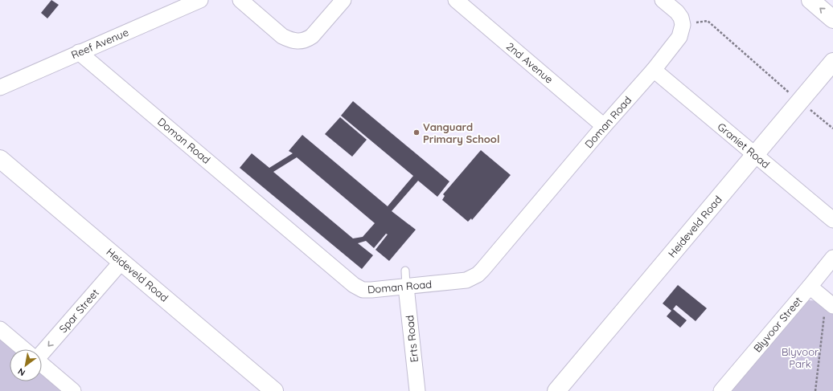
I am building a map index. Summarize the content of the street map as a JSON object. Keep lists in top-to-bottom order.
{
  "streets": {
    "street": [
      "Reef Avenue",
      "2nd Avenue",
      "Doman Road",
      "Graniet Road",
      "Heideveld Road",
      "Spar Street",
      "Blyvoor Street",
      "Erts Road"
    ]
  },
  "crossings": [
    ["Reef Avenue", "Doman Road"],
    ["2nd Avenue", "Doman Road"],
    ["Doman Road", "Graniet Road"],
    ["Doman Road", "Erts Road"],
    ["Graniet Road", "Heideveld Road"],
    ["Heideveld Road", "Spar Street"]
  ],
  "one_way": ["Spar Street"],
  "parks": ["Blyvoor Park"],
  "places": ["Vanguard Primary School"],
  "north": "bottom left"
}
